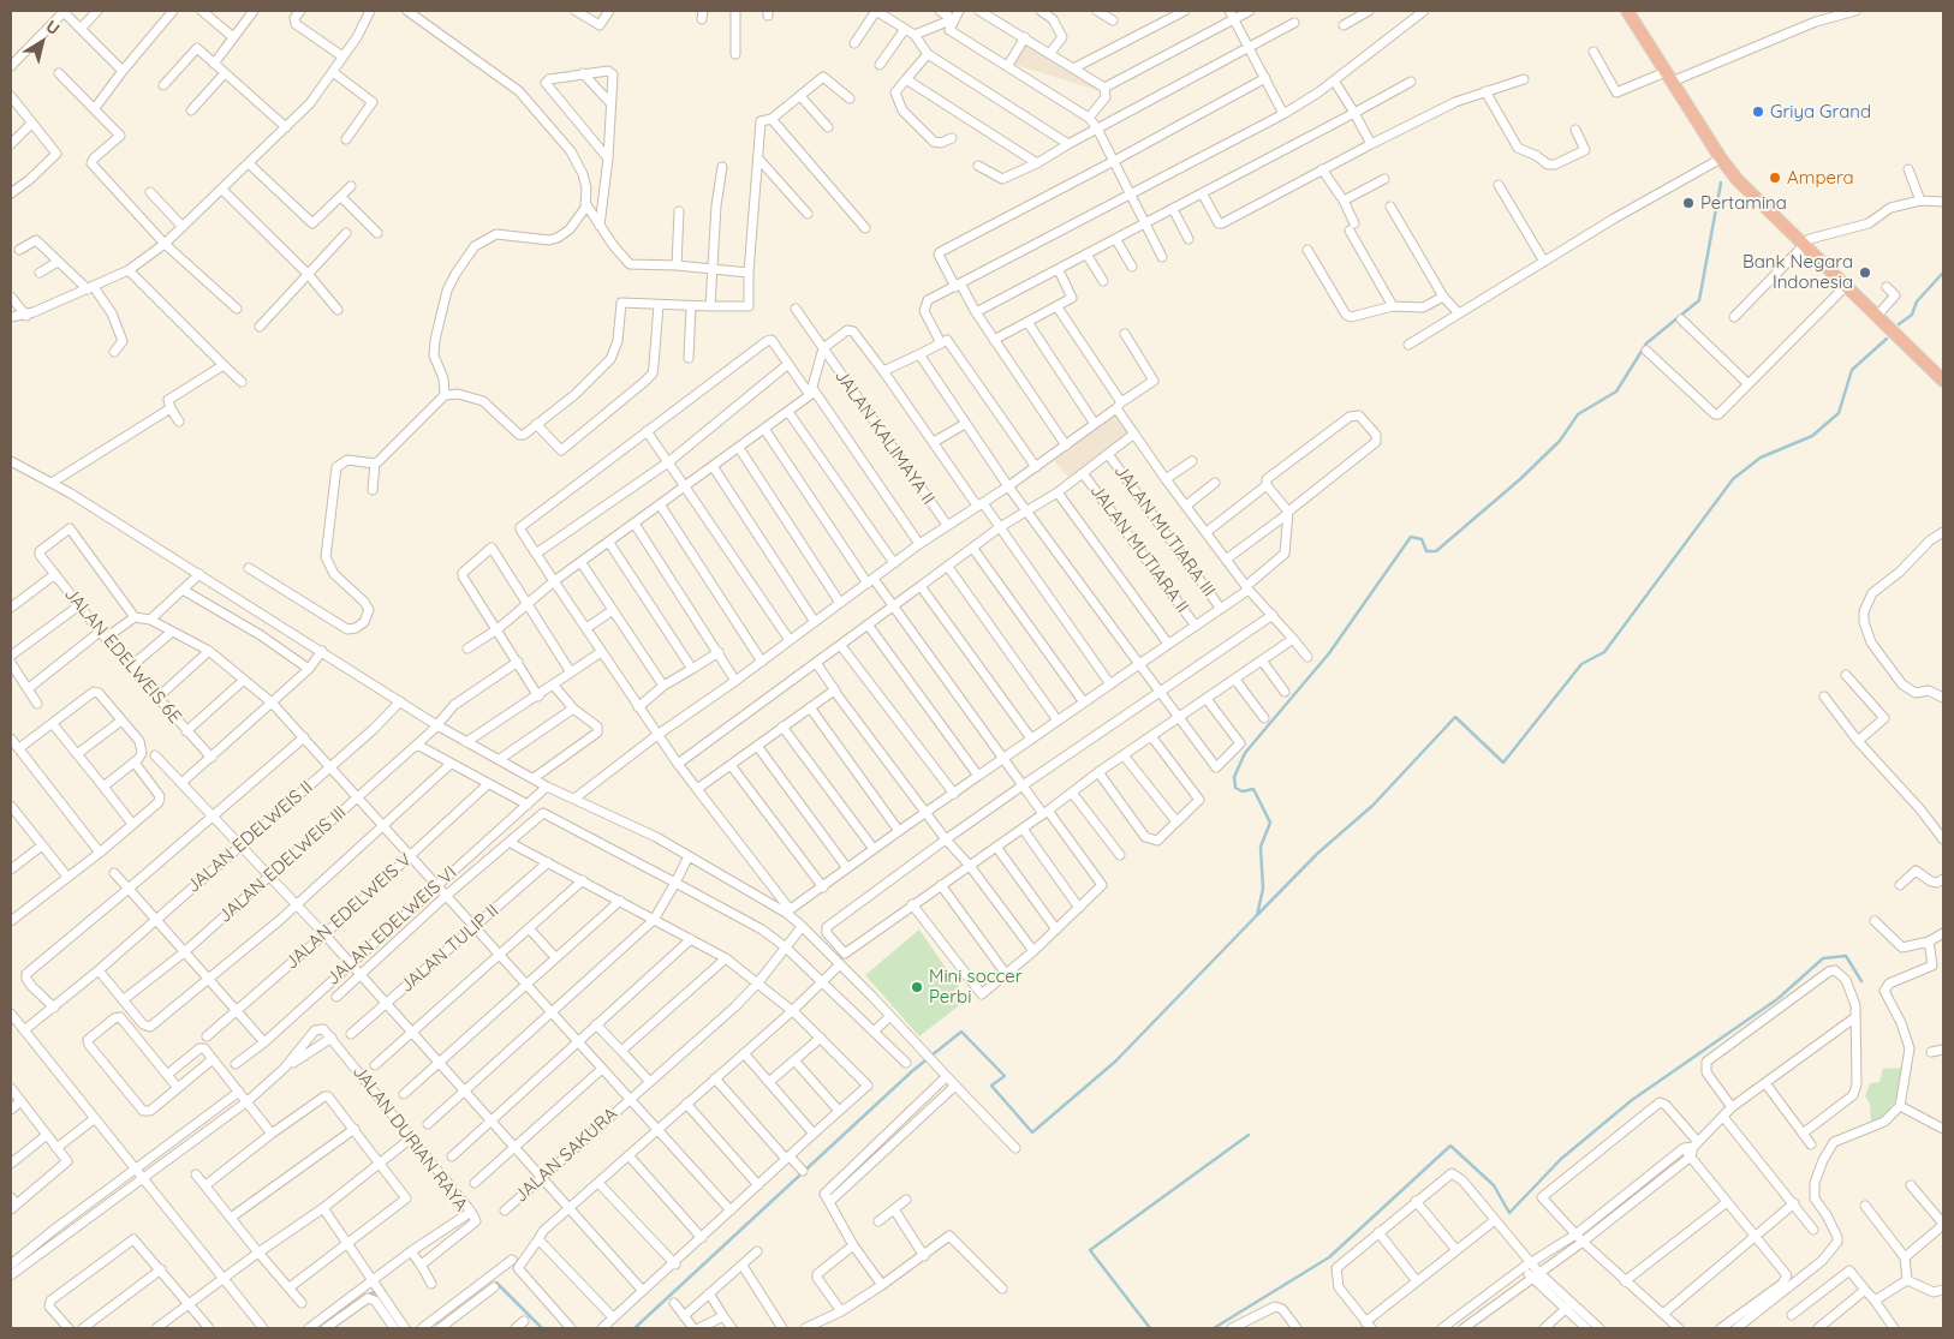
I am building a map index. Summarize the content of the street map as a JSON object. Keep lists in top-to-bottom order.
{
  "streets": {
    "street": [
      "JALAN KALIMAYA II",
      "JALAN MUTIARA III",
      "JALAN MUTIARA II",
      "JALAN EDELWEIS 6E",
      "JALAN EDELWEIS II",
      "JALAN EDELWEIS III",
      "JALAN EDELWEIS V",
      "JALAN EDELWEIS VI",
      "JALAN TULIP II",
      "JALAN DURIAN RAYA",
      "JALAN SAKURA"
    ]
  },
  "places": [
    "Griya Grand",
    "Ampera",
    "Pertamina",
    "Bank Negara Indonesia",
    "Mini soccer Perbi"
  ],
  "north": "top right"
}
